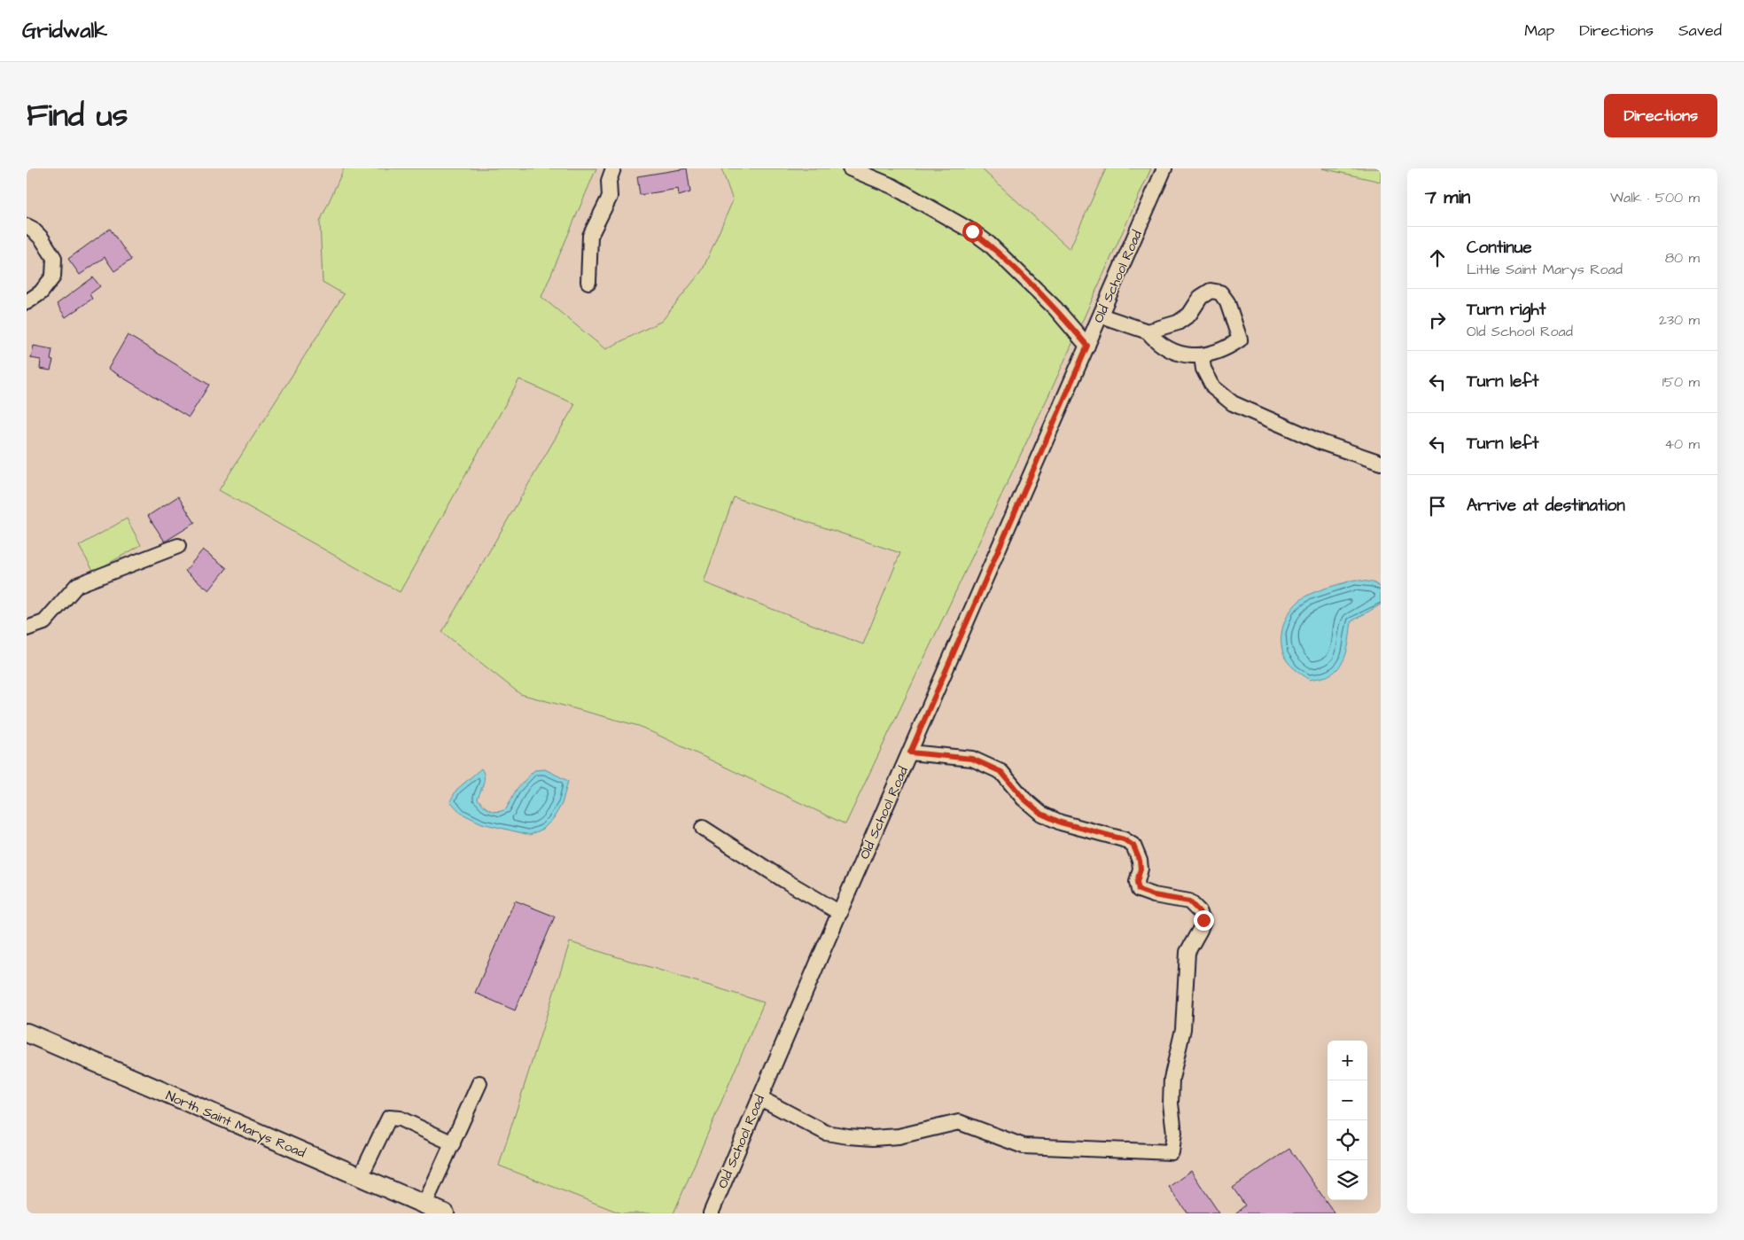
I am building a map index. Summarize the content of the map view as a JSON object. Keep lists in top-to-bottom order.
{
  "streets": {
    "main road": ["North Saint Marys Road"],
    "street": ["Old School Road"]
  },
  "page": {
    "header": "Gridwalk",
    "nav": ["Map", "Directions", "Saved"],
    "title": "Find us",
    "buttons": "Directions",
    "heading": ["7 min", "Walk · 500 m"],
    "list": [
      ["Continue", "Little Saint Marys Road", "80 m"],
      ["Turn right", "Old School Road", "230 m"],
      ["Turn left", "150 m"],
      ["Turn left", "40 m"],
      "Arrive at destination"
    ],
    "map_buttons": ["+", "−"]
  }
}
